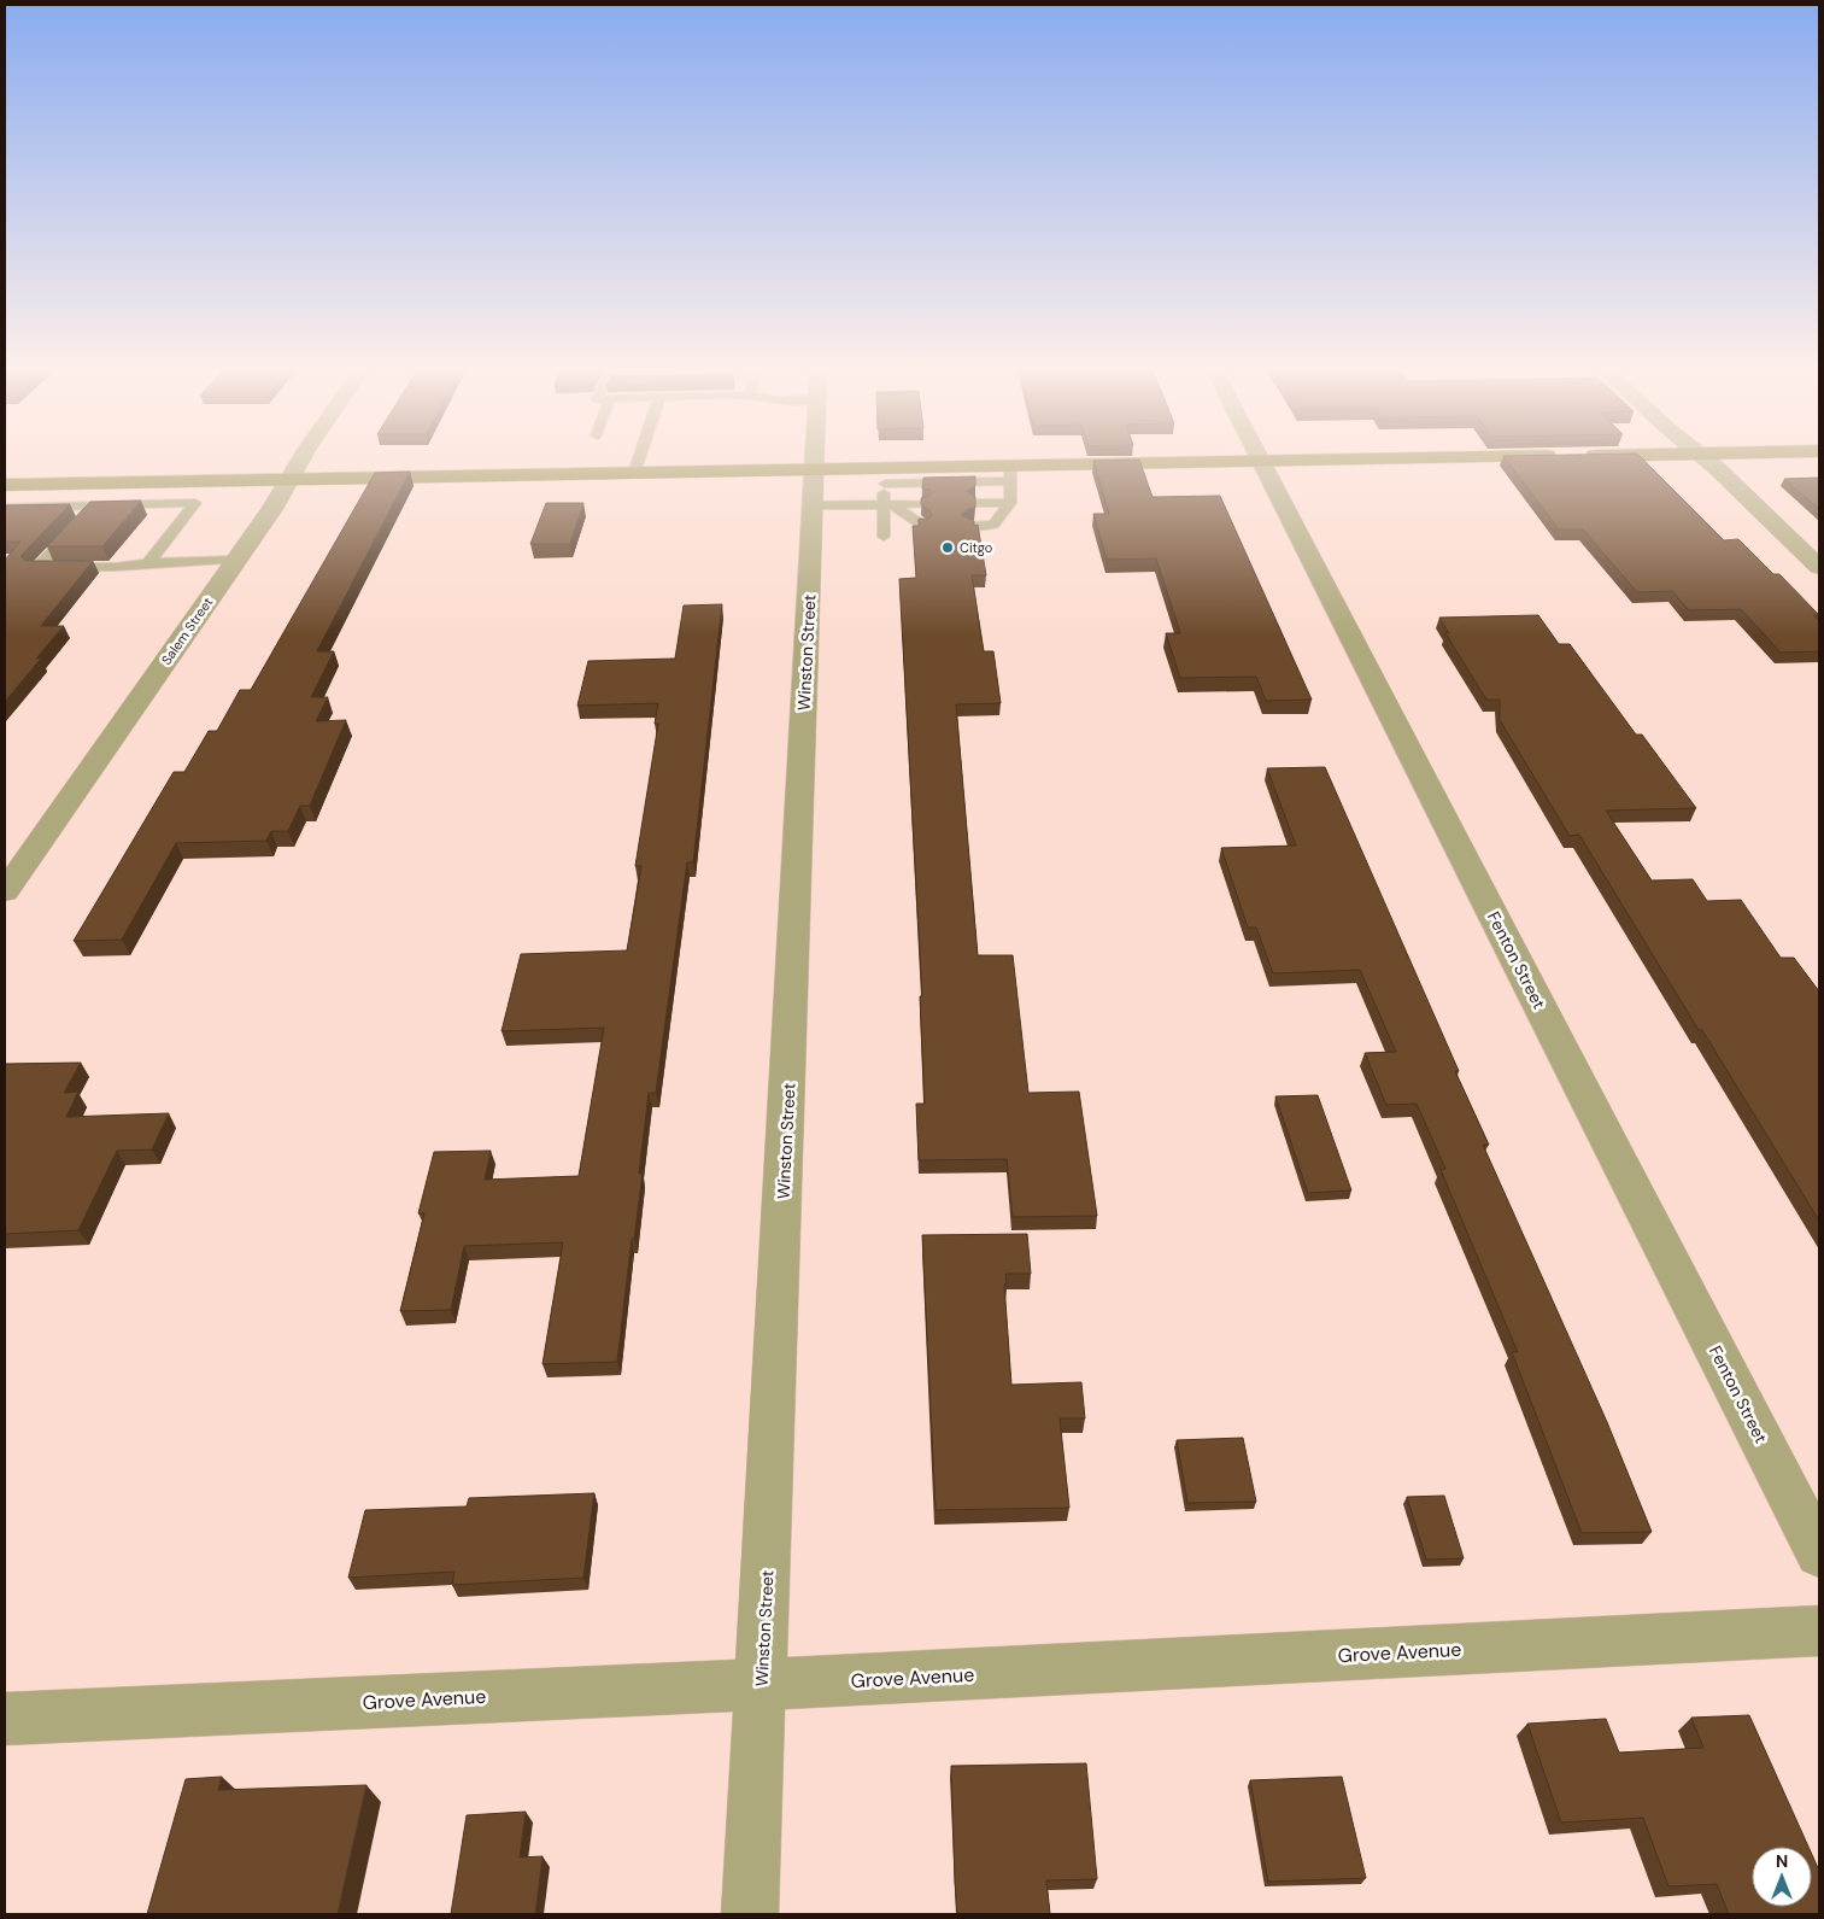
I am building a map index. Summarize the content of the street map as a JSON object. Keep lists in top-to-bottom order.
{
  "streets": {
    "street": [
      "Salem Street",
      "Winston Street",
      "Fenton Street",
      "Grove Avenue"
    ]
  },
  "crossings": [
    ["Winston Street", "Grove Avenue"]
  ],
  "places": ["Citgo"],
  "north": "top"
}
